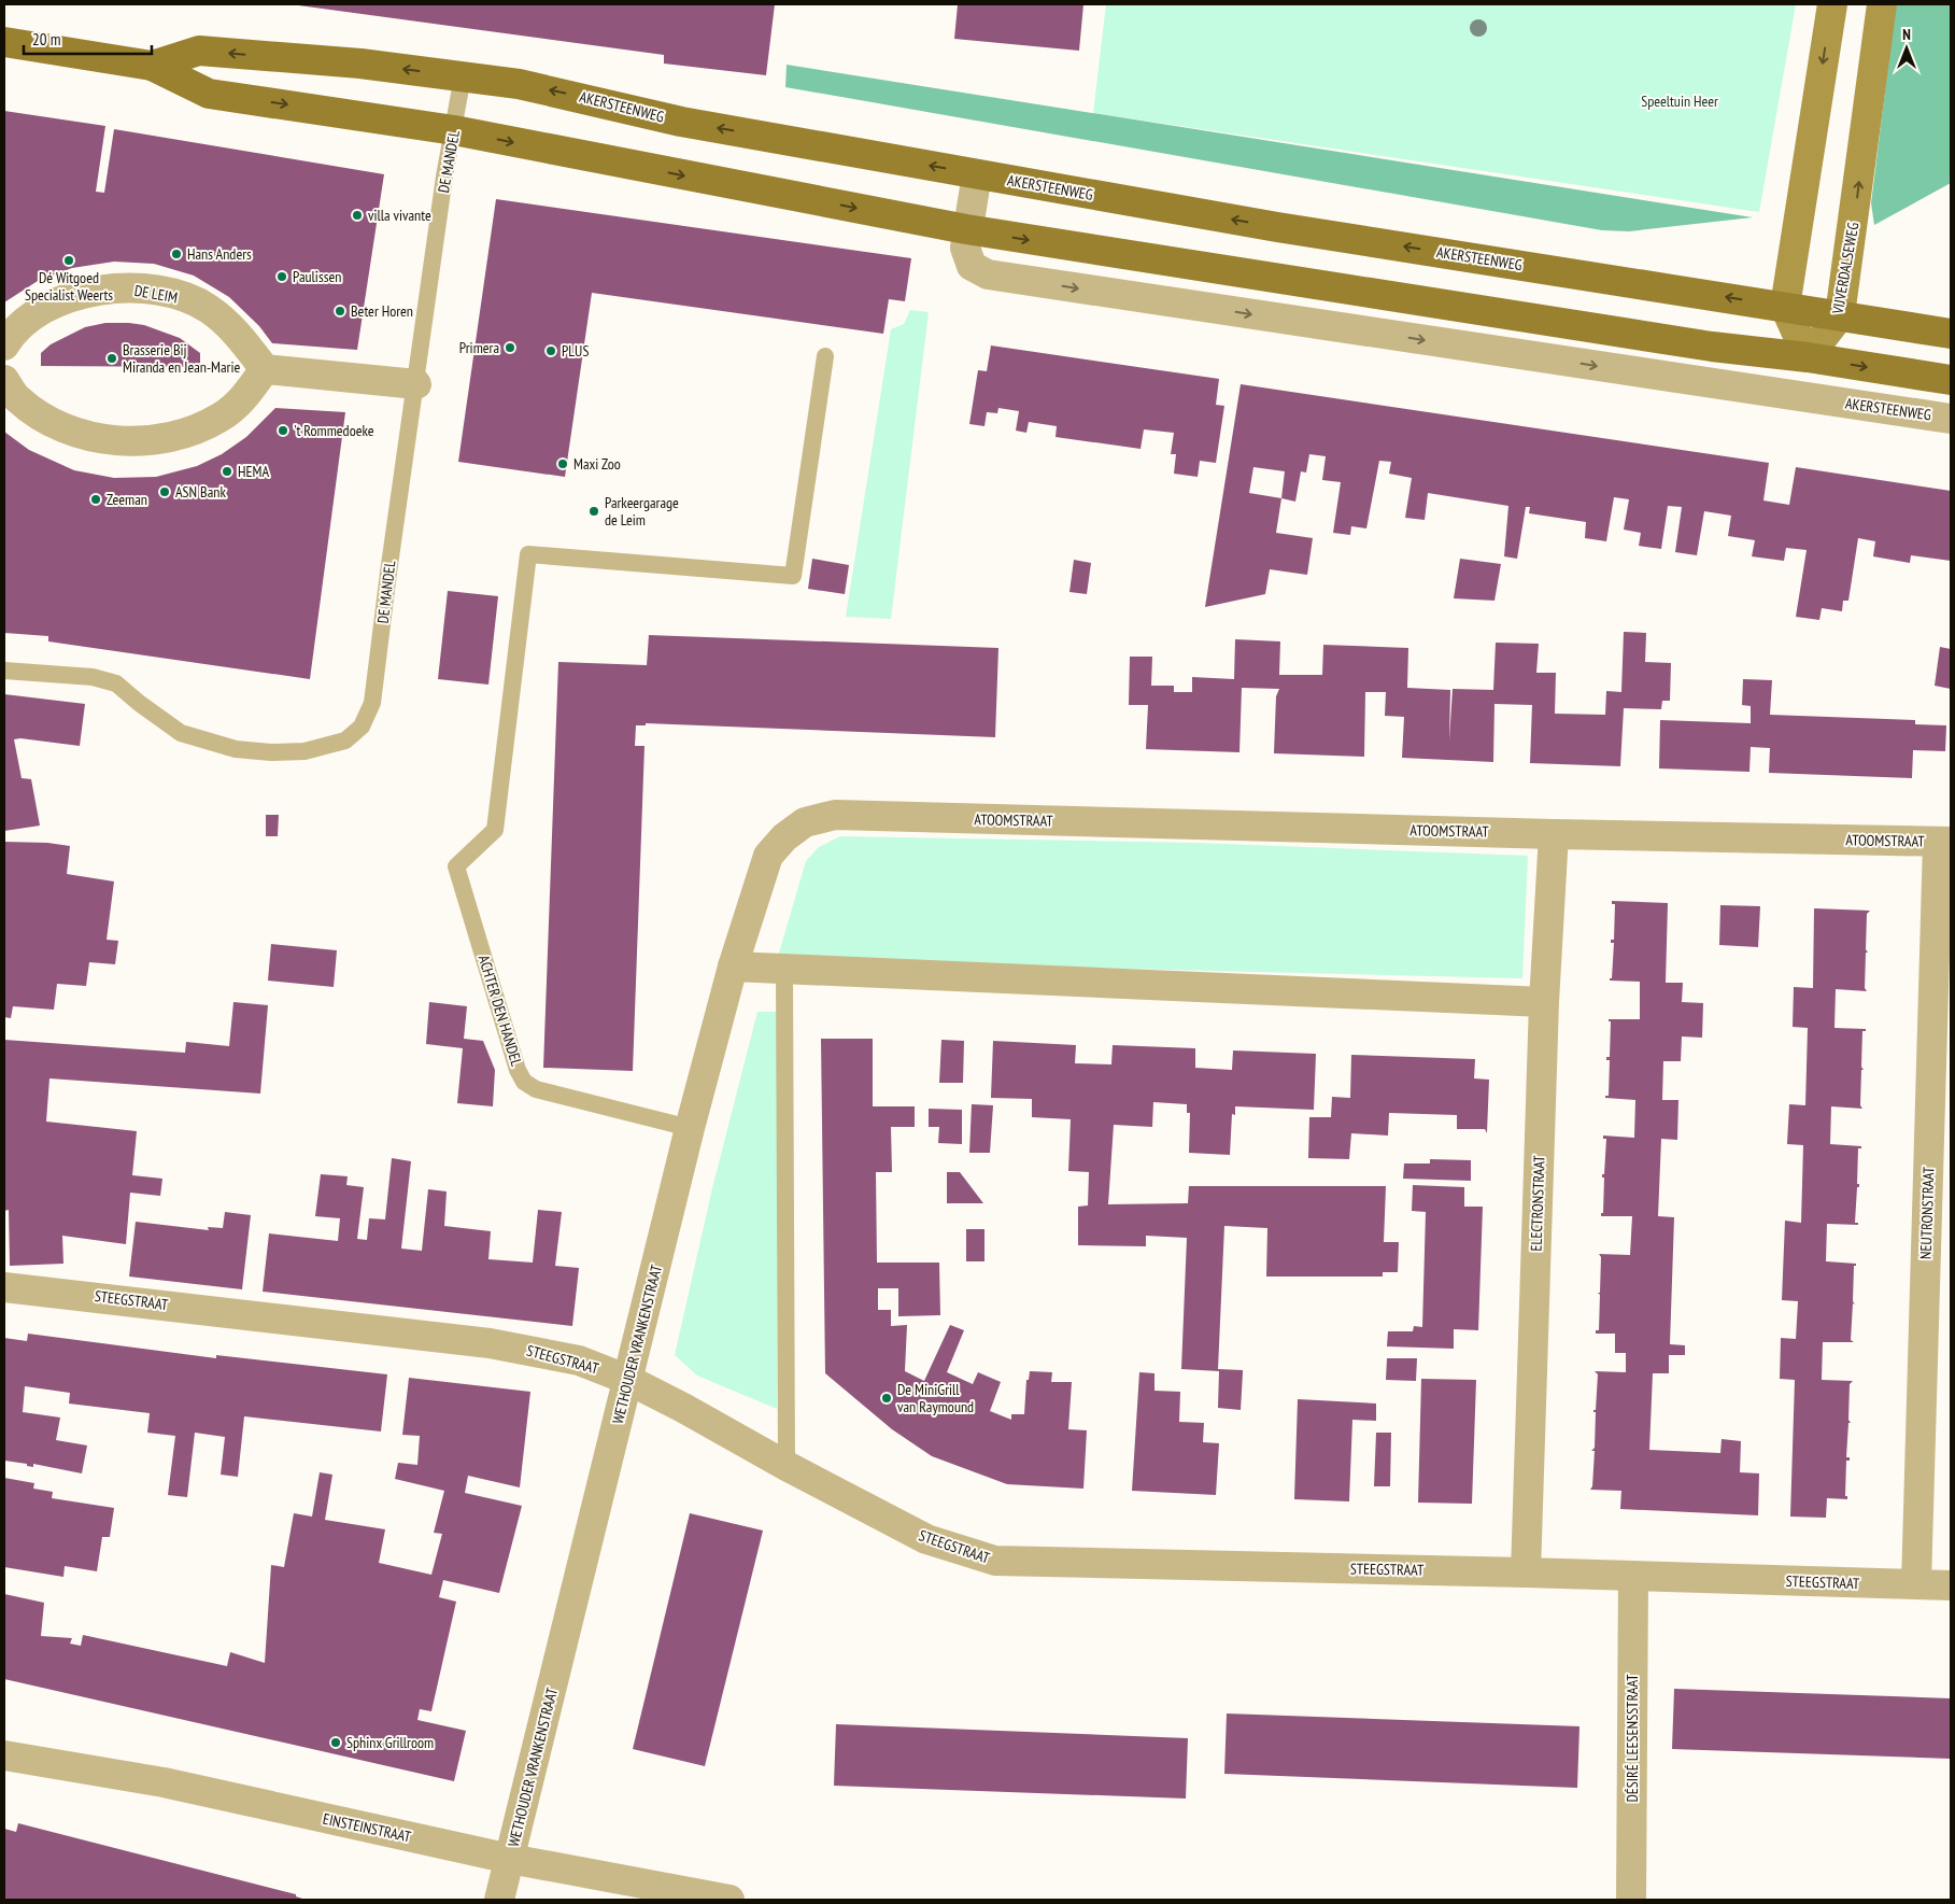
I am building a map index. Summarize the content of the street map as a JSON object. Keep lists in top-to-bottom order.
{
  "streets": {
    "main road": ["AKERSTEENWEG", "VIJVERDALSEWEG"],
    "street": [
      "DE LEIM",
      "ATOOMSTRAAT",
      "ELECTRONSTRAAT",
      "NEUTRONSTRAAT",
      "STEEGSTRAAT",
      "WETHOUDER VRANKENSTRAAT",
      "DÉSIRÉ LEESENSSTRAAT",
      "EINSTEINSTRAAT"
    ],
    "lane": ["DE MANDEL", "ACHTER DEN HANDEL"]
  },
  "crossings": [
    ["AKERSTEENWEG", "DE MANDEL"],
    ["AKERSTEENWEG", "VIJVERDALSEWEG"],
    ["ATOOMSTRAAT", "ELECTRONSTRAAT"],
    ["ATOOMSTRAAT", "NEUTRONSTRAAT"],
    ["ATOOMSTRAAT", "WETHOUDER VRANKENSTRAAT"],
    ["ACHTER DEN HANDEL", "WETHOUDER VRANKENSTRAAT"],
    ["ELECTRONSTRAAT", "STEEGSTRAAT"],
    ["NEUTRONSTRAAT", "STEEGSTRAAT"],
    ["STEEGSTRAAT", "WETHOUDER VRANKENSTRAAT"],
    ["STEEGSTRAAT", "DÉSIRÉ LEESENSSTRAAT"],
    ["WETHOUDER VRANKENSTRAAT", "EINSTEINSTRAAT"]
  ],
  "parks": ["Speeltuin Heer"],
  "places": [
    "villa vivante",
    "Hans Anders",
    "Dé Witgoed Specialist Weerts",
    "Paulissen",
    "Beter Horen",
    "Primera",
    "PLUS",
    "Brasserie Bij Miranda en Jean-Marie",
    "'t Rommedoeke",
    "Maxi Zoo",
    "HEMA",
    "ASN Bank",
    "Zeeman",
    "Parkeergarage de Leim",
    "De MiniGrill van Raymound",
    "Sphinx Grillroom"
  ],
  "scale_bar": "20 m",
  "north": "top"
}
